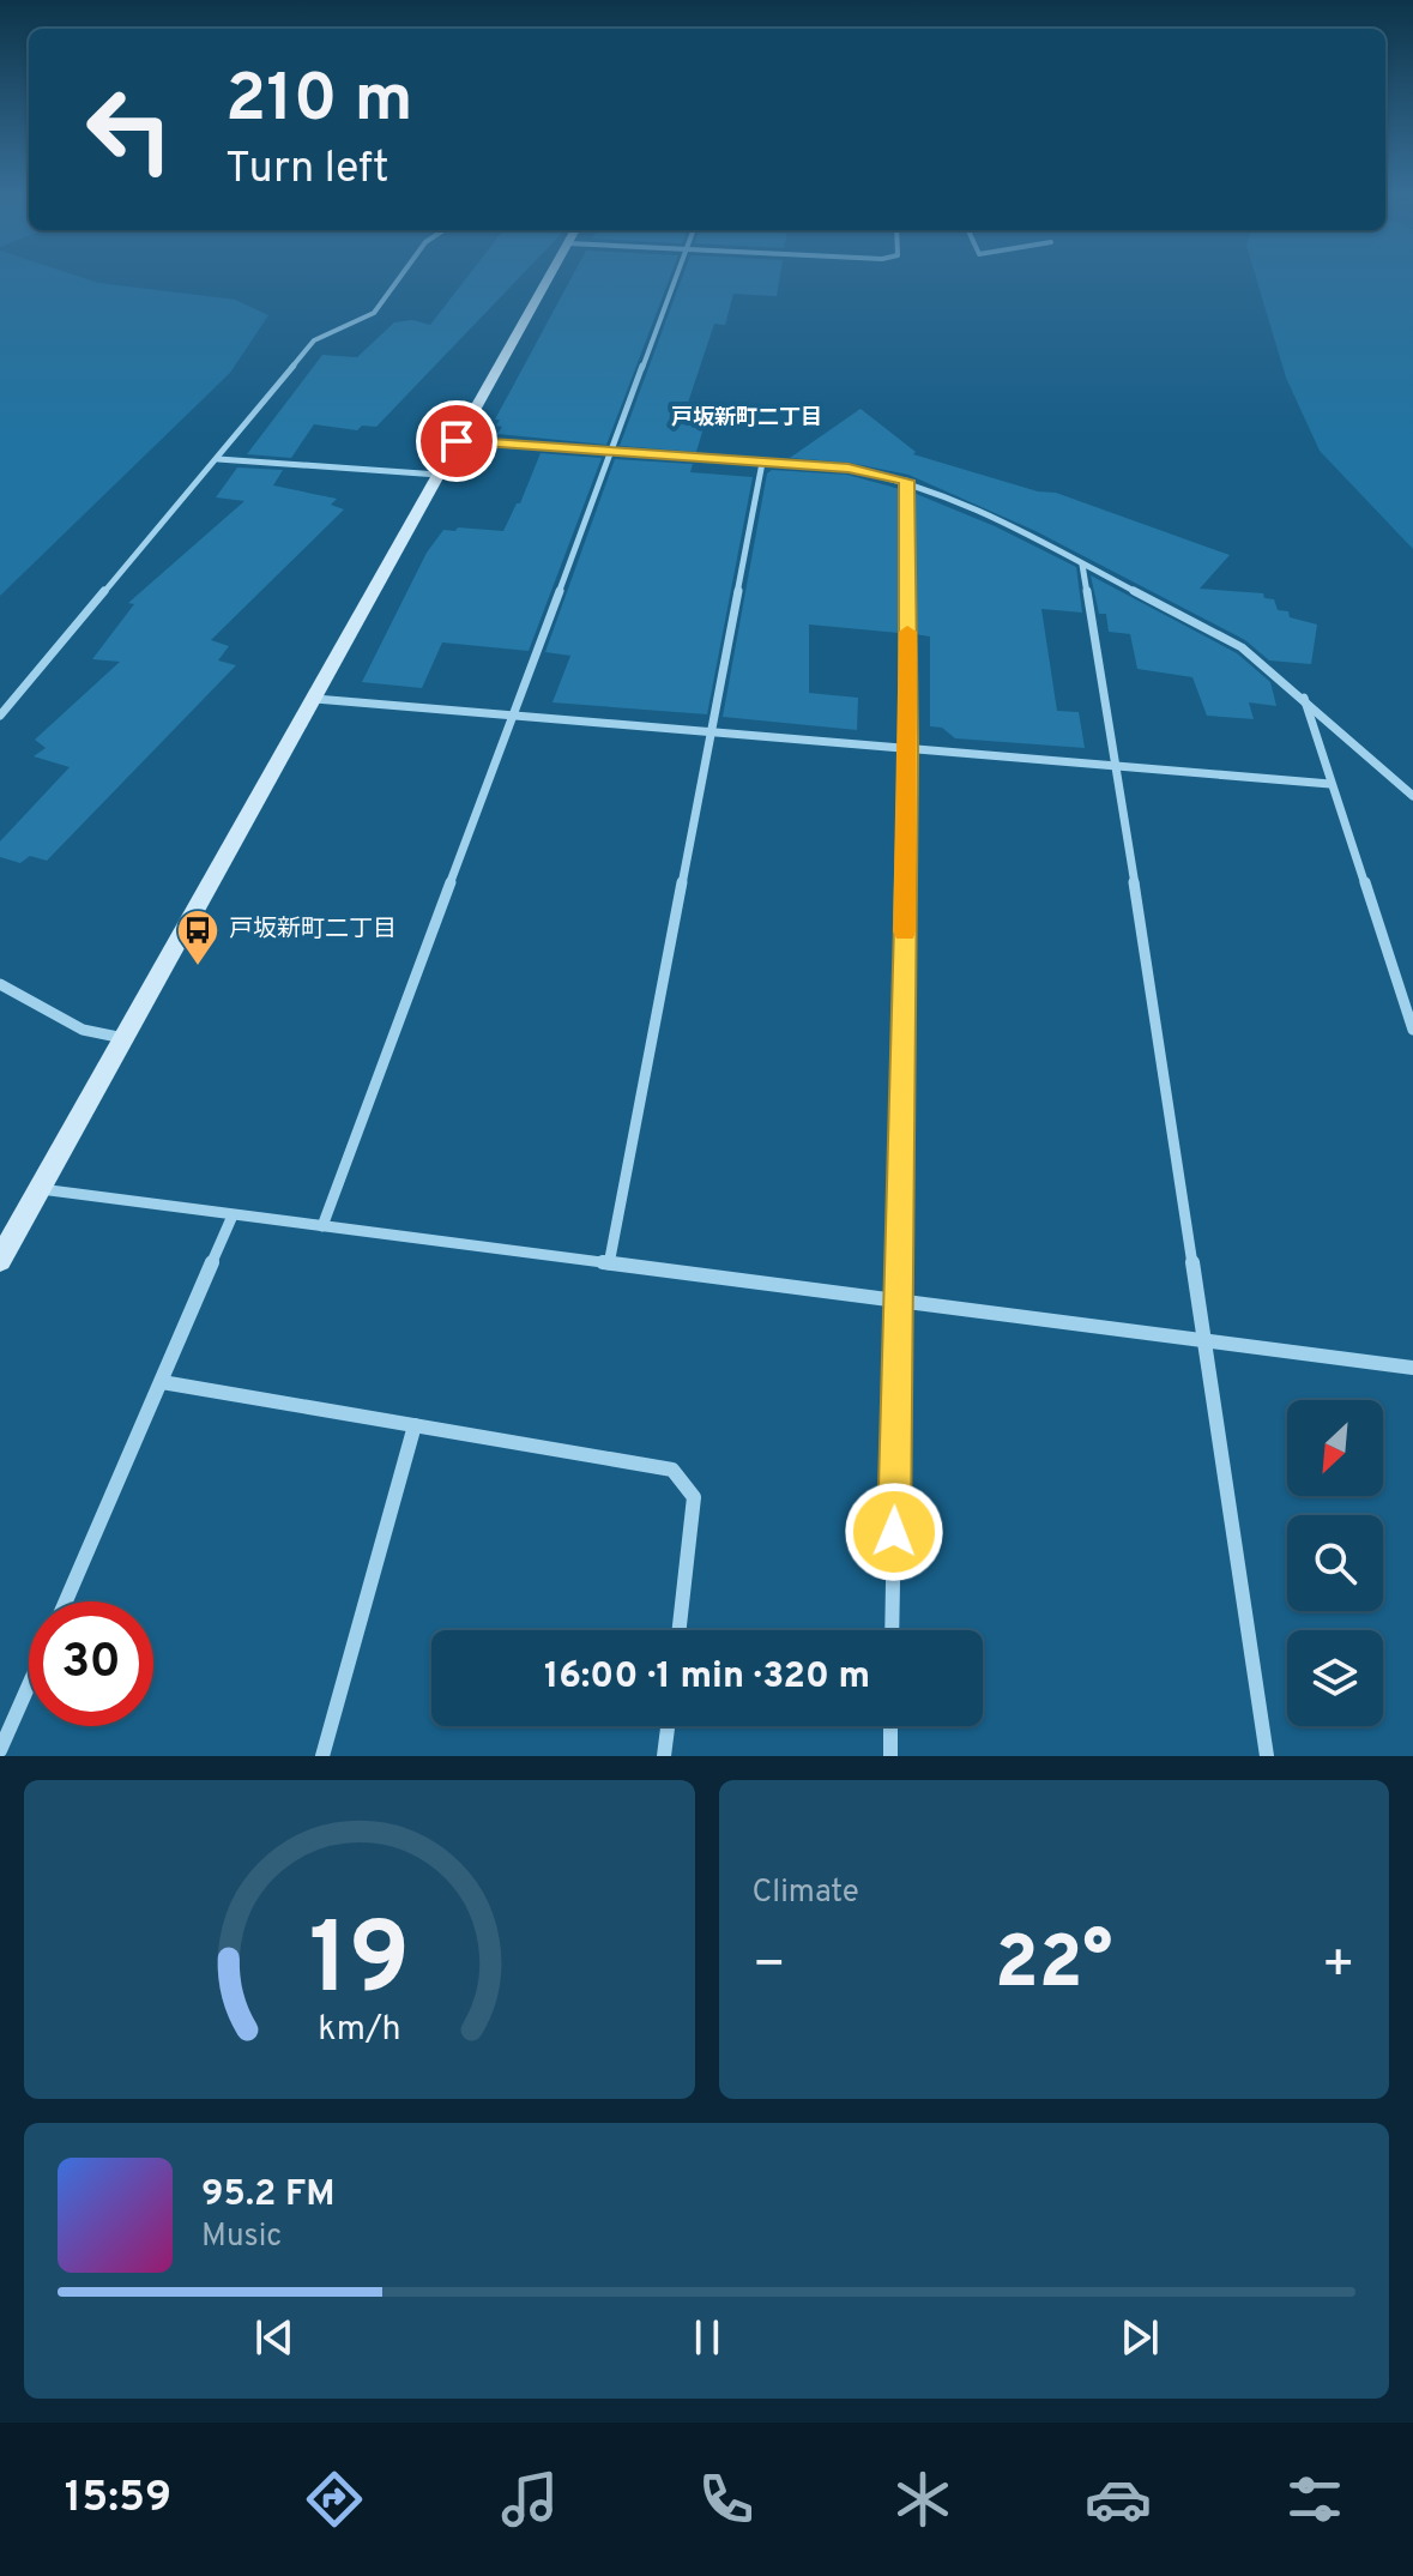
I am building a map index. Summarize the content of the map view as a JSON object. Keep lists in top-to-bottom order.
{
  "districts": ["戸坂新町二丁目"],
  "places": {
    "bus stop": ["戸坂新町二丁目"]
  },
  "north": "bottom left",
  "page": {
    "turn": ["210 m", "Turn left"],
    "limit": "30",
    "trip": "16:00 · 1 min · 320 m",
    "tile": "Climate",
    "heat": ["−", "22°", "+"],
    "song": ["95.2 FM", "Music"],
    "tabs": "15:59",
    "gauge": ["19", "km/h"]
  }
}
